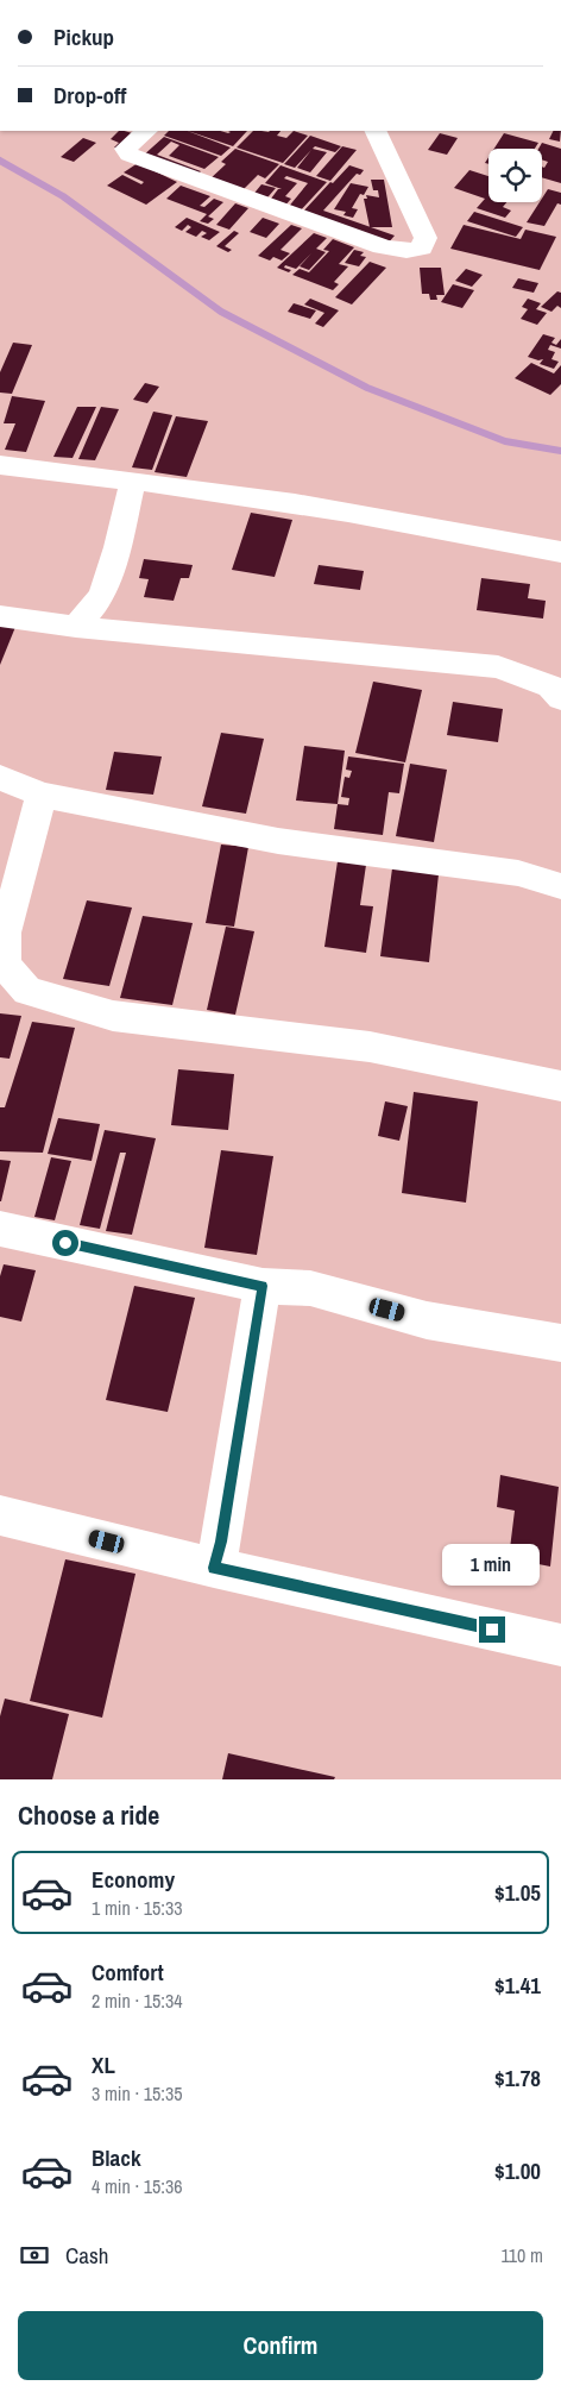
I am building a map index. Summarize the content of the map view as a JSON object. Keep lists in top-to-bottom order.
{
  "page": {
    "banner": ["Pickup", "Drop-off"],
    "bubble": "1 min",
    "heading": "Choose a ride",
    "list": [
      {
        "name": "Economy",
        "note": "1 min · 15:33",
        "value": "$1.05"
      },
      {
        "name": "Comfort",
        "note": "2 min · 15:34",
        "value": "$1.41"
      },
      {
        "name": "XL",
        "note": "3 min · 15:35",
        "value": "$1.78"
      },
      {
        "name": "Black",
        "note": "4 min · 15:36",
        "value": "$1.00"
      }
    ],
    "pay": ["Cash", "110 m"],
    "buttons": "Confirm"
  }
}
